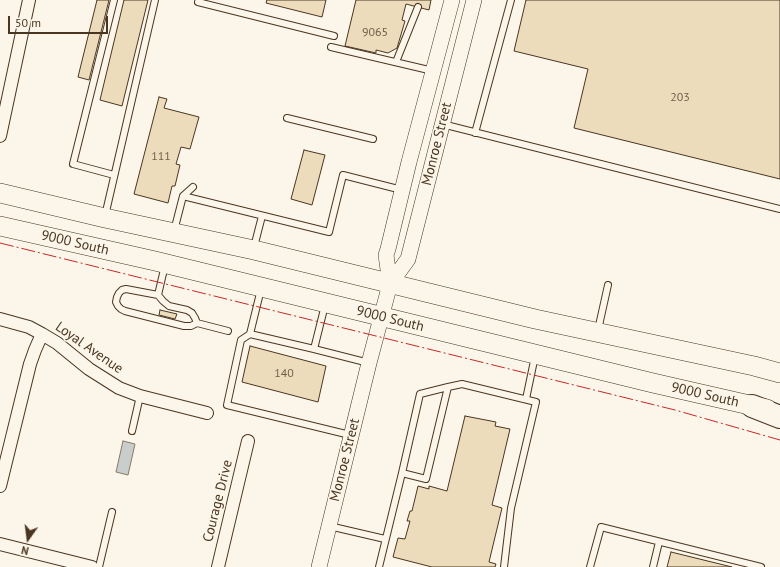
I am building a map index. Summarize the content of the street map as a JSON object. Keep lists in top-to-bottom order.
{
  "streets": {
    "main road": ["9000 South"],
    "street": ["Monroe Street", "Loyal Avenue", "Courage Drive"]
  },
  "crossings": [
    ["Monroe Street", "9000 South"]
  ],
  "house_numbers": [
    "9065",
    "203",
    "111",
    "140"
  ],
  "scale_bar": "50 m",
  "north": "bottom"
}
